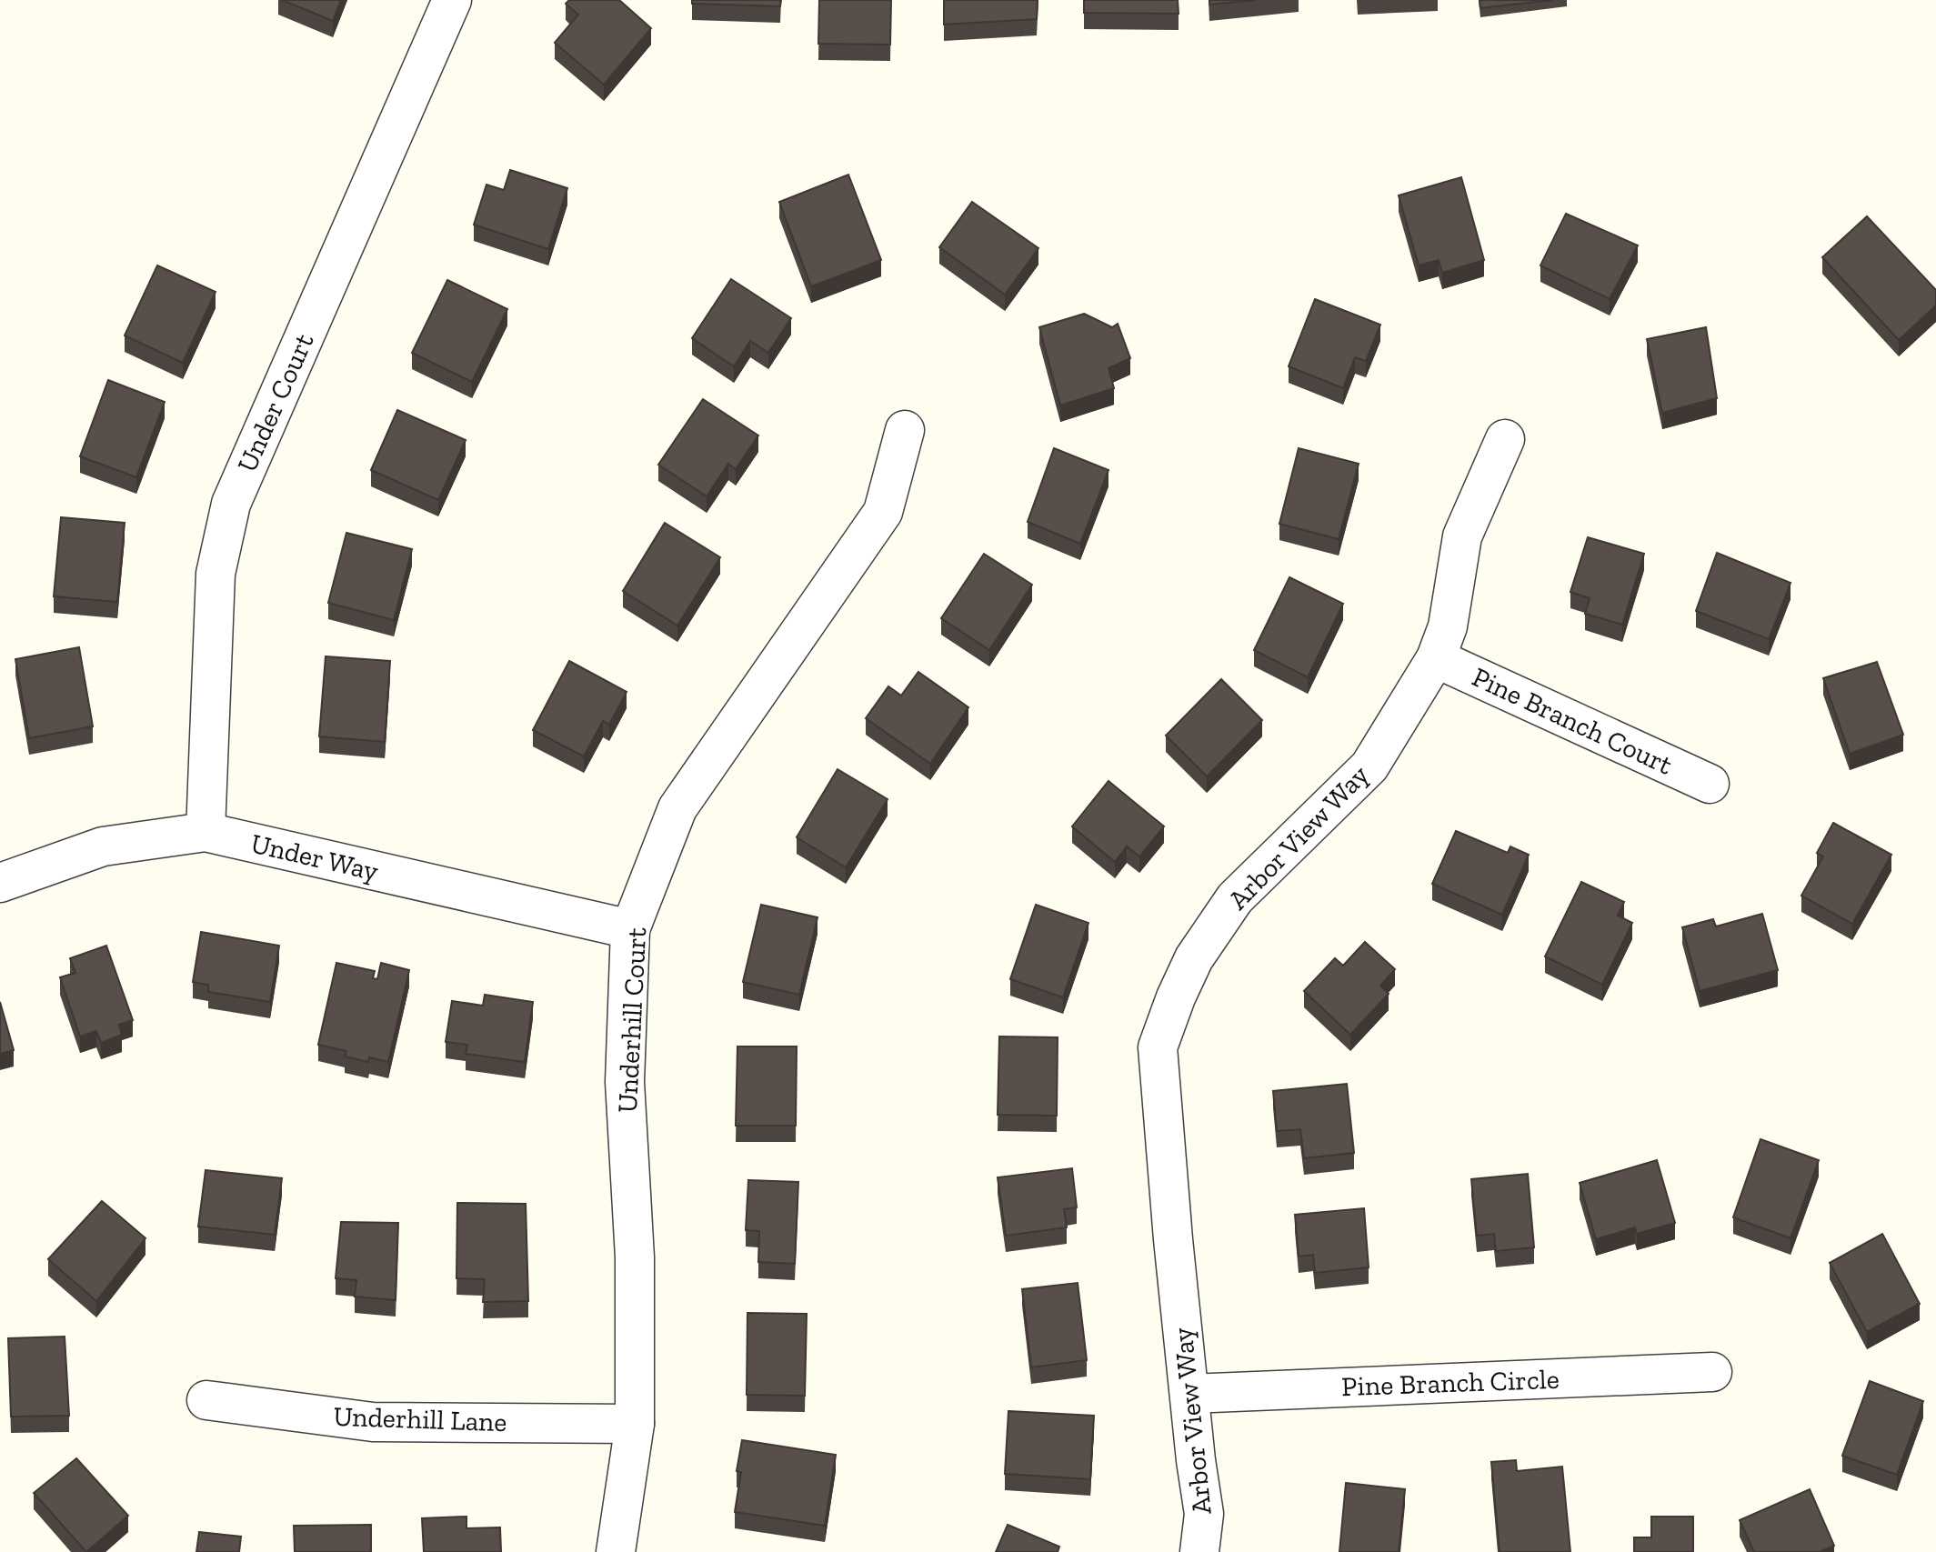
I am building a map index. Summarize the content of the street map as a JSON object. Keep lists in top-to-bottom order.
{
  "streets": {
    "street": [
      "Under Court",
      "Pine Branch Court",
      "Arbor View Way",
      "Under Way",
      "Underhill Court",
      "Pine Branch Circle",
      "Underhill Lane"
    ]
  },
  "crossings": [
    ["Under Court", "Under Way"],
    ["Pine Branch Court", "Arbor View Way"],
    ["Arbor View Way", "Pine Branch Circle"],
    ["Under Way", "Underhill Court"],
    ["Underhill Court", "Underhill Lane"]
  ]
}
